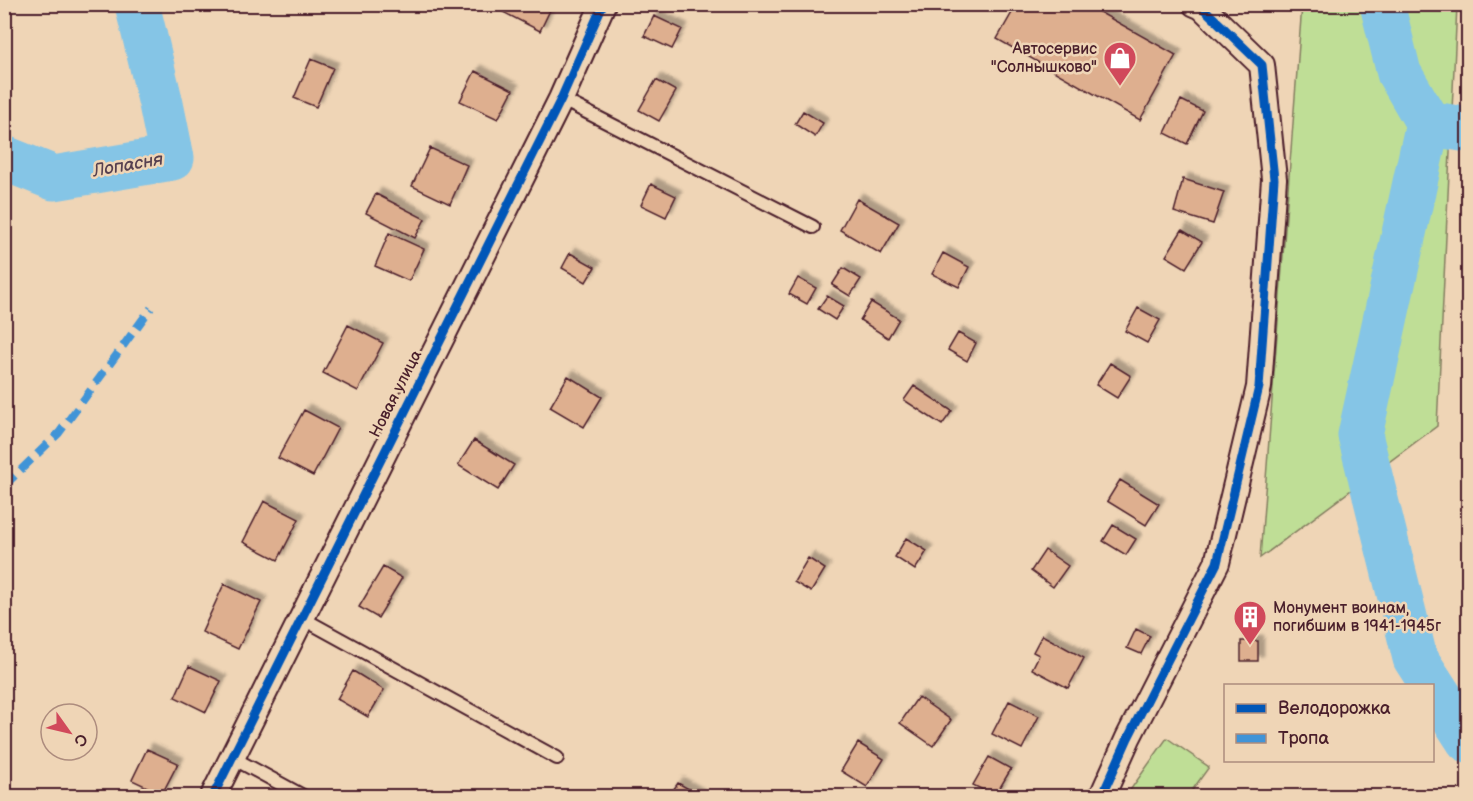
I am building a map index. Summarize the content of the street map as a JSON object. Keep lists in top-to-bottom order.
{
  "streets": {
    "street": ["Новая улица"]
  },
  "water": ["Лопасня"],
  "places": {
    "shop": ["Автосервис \"Солнышково\""],
    "building": ["Монумент воинам, погибшим в 1941-1945г"]
  },
  "legend": ["Велодорожка", "Тропа"],
  "north": "bottom right"
}
